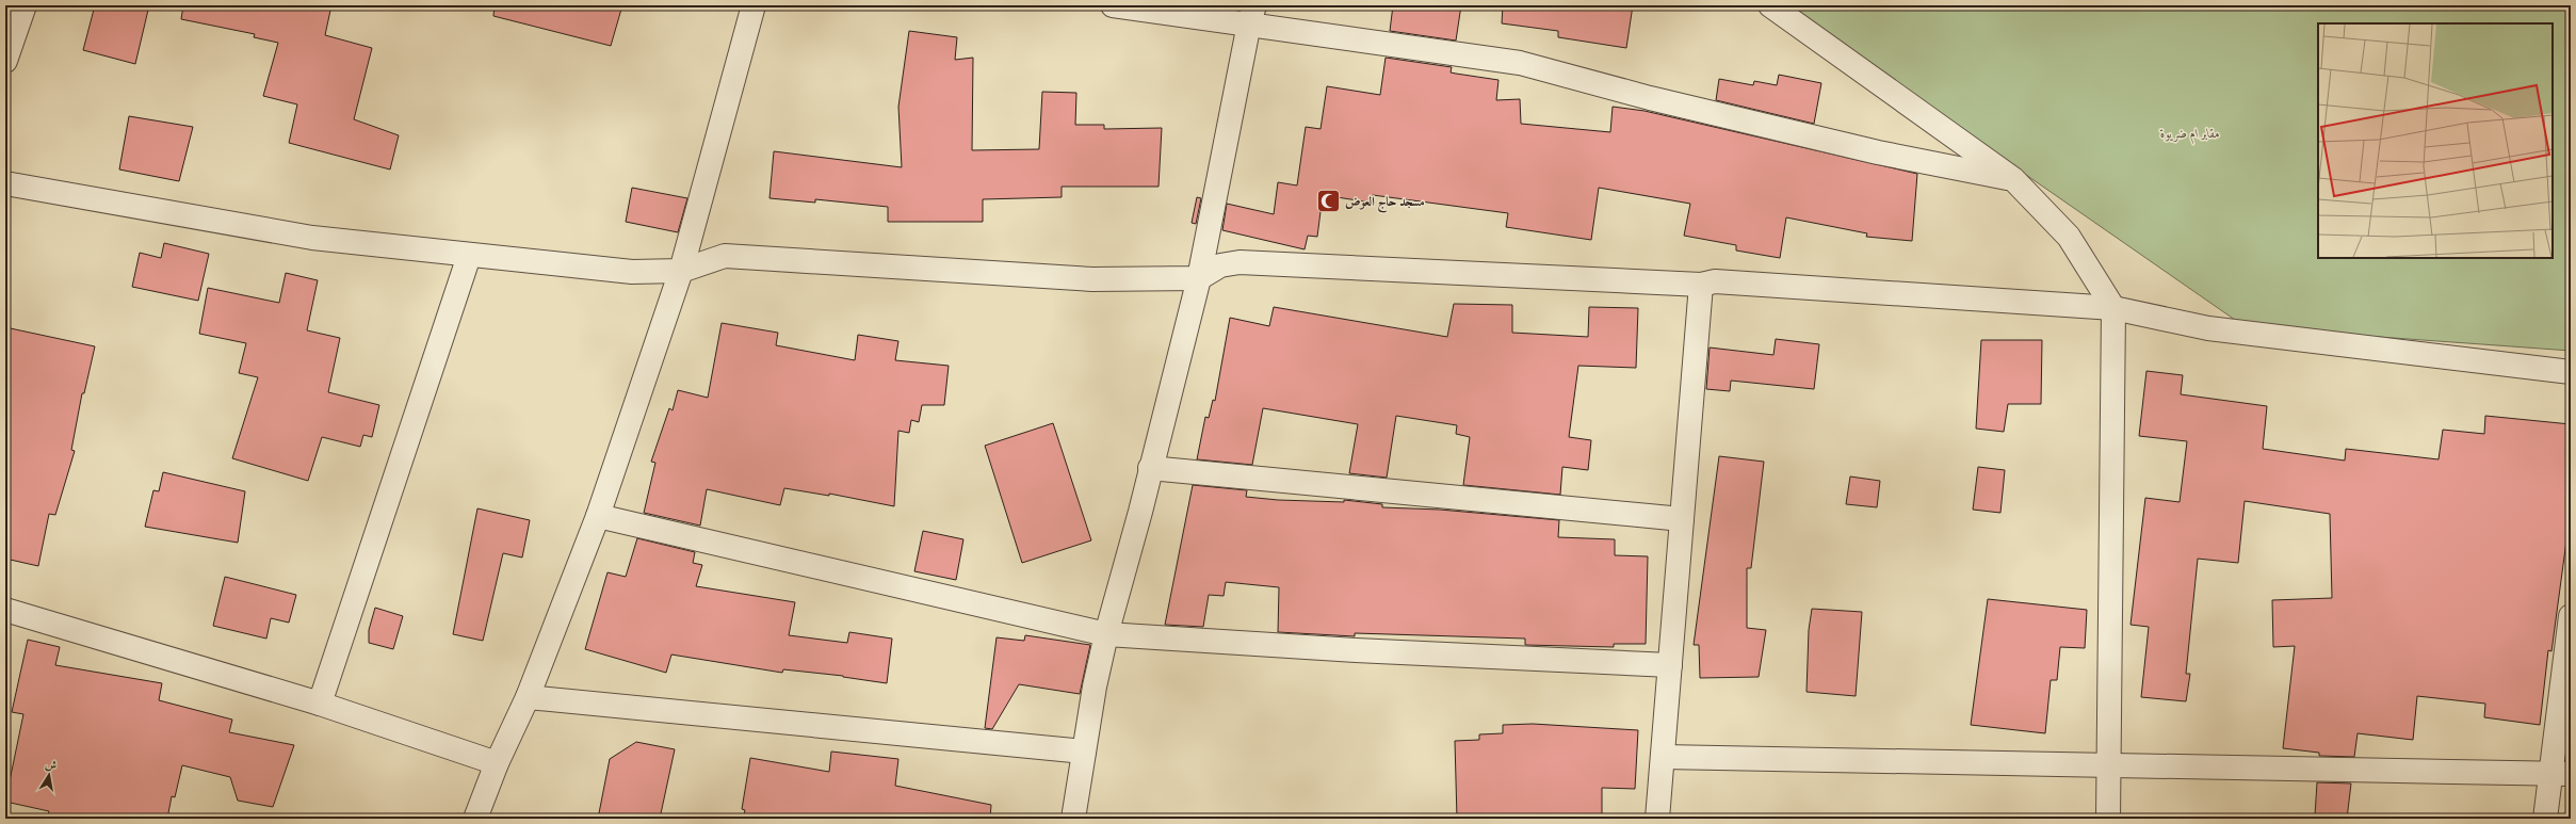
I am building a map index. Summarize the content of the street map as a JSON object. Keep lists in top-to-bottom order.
{
  "parks": ["مقابر ام ضريوة"],
  "places": {
    "mosque": ["مسجد حاج العوض"]
  },
  "north": "top"
}
